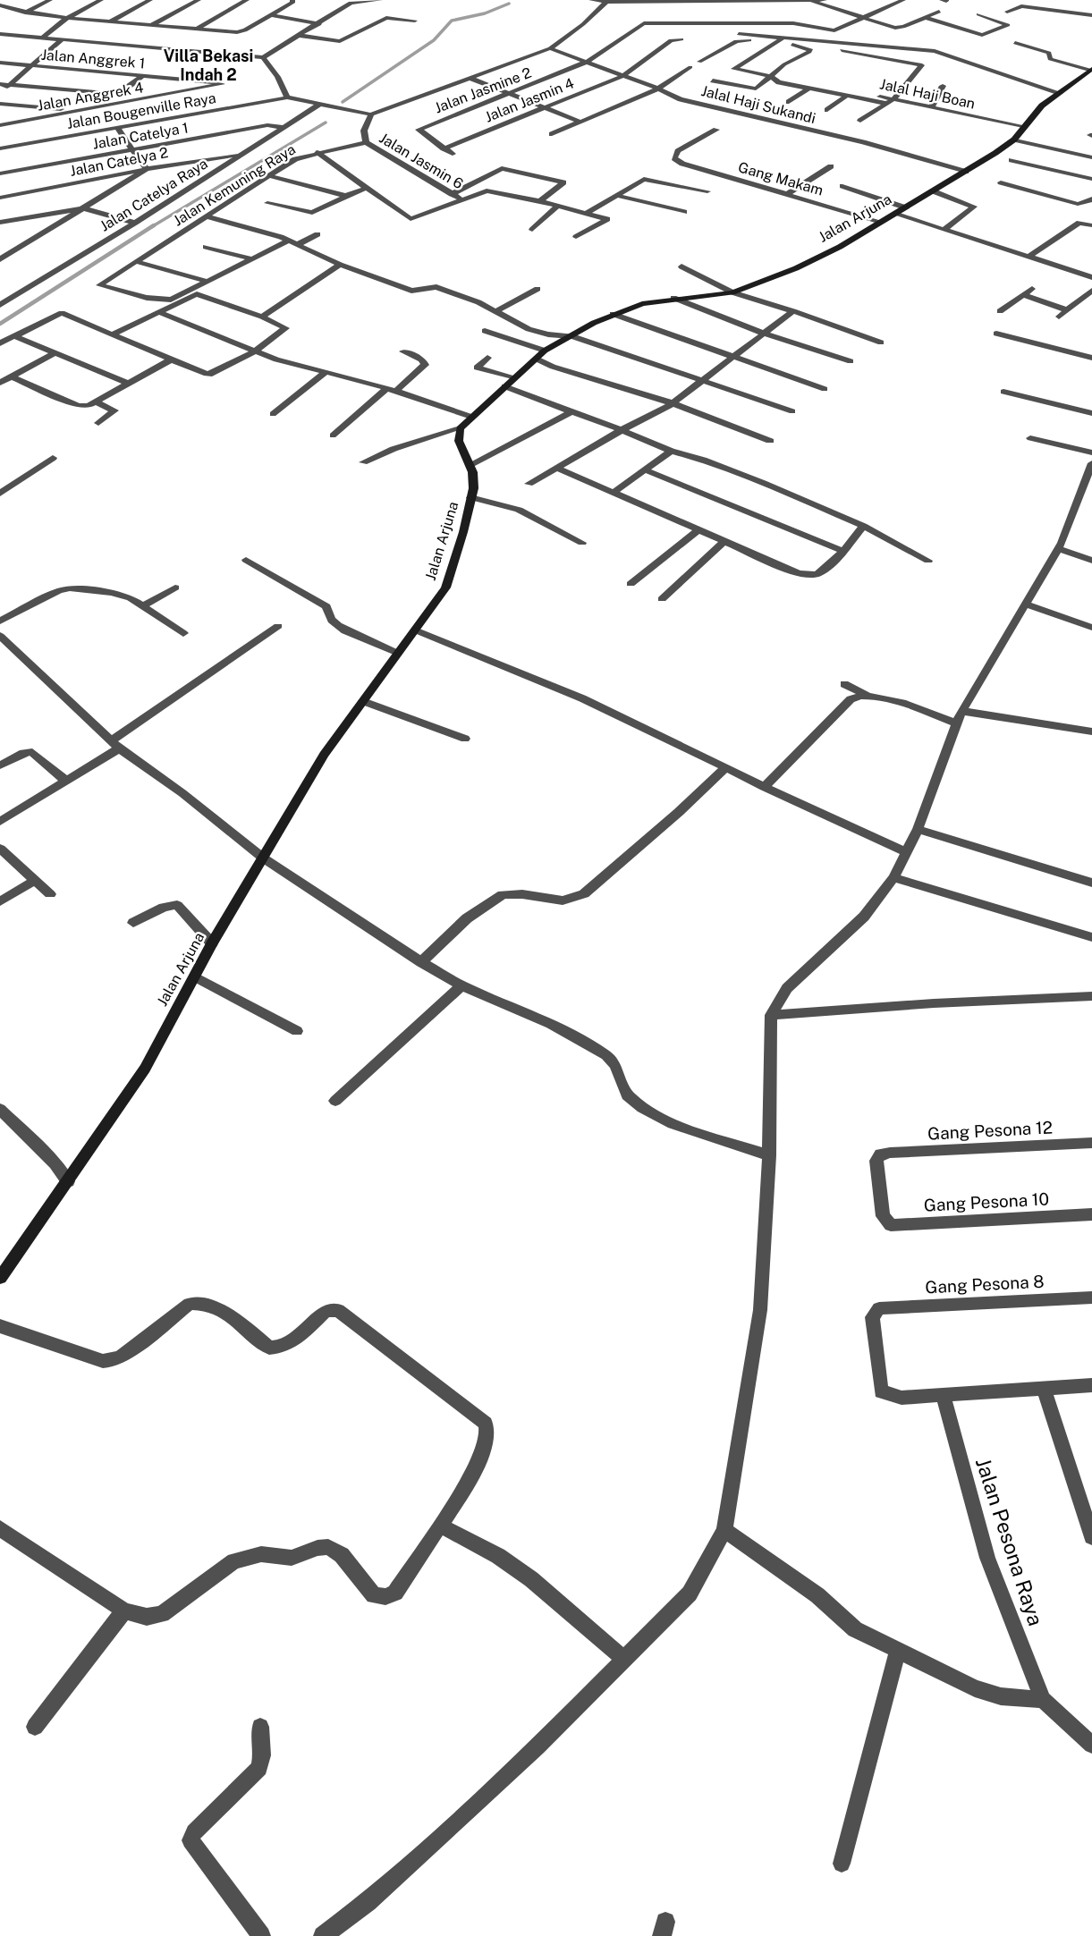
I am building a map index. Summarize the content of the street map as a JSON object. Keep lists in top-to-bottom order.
{
  "streets": {
    "street": [
      "Jalan Anggrek 1",
      "Jalan Jasmine 2",
      "Jalal Haji Boan",
      "Jalan Anggrek 4",
      "Jalan Jasmin 4",
      "Jalal Haji Sukandi",
      "Jalan Bougenville Raya",
      "Jalan Catelya 1",
      "Jalan Jasmin 6",
      "Jalan Catelya 2",
      "Gang Makam",
      "Jalan Kemuning Raya",
      "Jalan Catelya Raya",
      "Jalan Arjuna",
      "Gang Pesona 12",
      "Gang Pesona 10",
      "Gang Pesona 8",
      "Jalan Pesona Raya"
    ]
  },
  "crossings": [
    ["Jalan Anggrek 1", "Jalan Anggrek 4"],
    ["Jalan Jasmine 2", "Jalan Jasmin 4"],
    ["Jalan Jasmine 2", "Jalal Haji Sukandi"],
    ["Jalal Haji Boan", "Jalan Arjuna"],
    ["Jalan Jasmin 4", "Jalal Haji Sukandi"],
    ["Jalal Haji Sukandi", "Jalan Arjuna"],
    ["Jalan Catelya 1", "Jalan Catelya Raya"],
    ["Jalan Jasmin 6", "Jalan Kemuning Raya"],
    ["Jalan Catelya 2", "Jalan Catelya Raya"],
    ["Gang Makam", "Jalan Arjuna"],
    ["Gang Pesona 12", "Gang Pesona 10"],
    ["Gang Pesona 8", "Jalan Pesona Raya"]
  ],
  "districts": ["Villa Bekasi Indah 2"]
}
